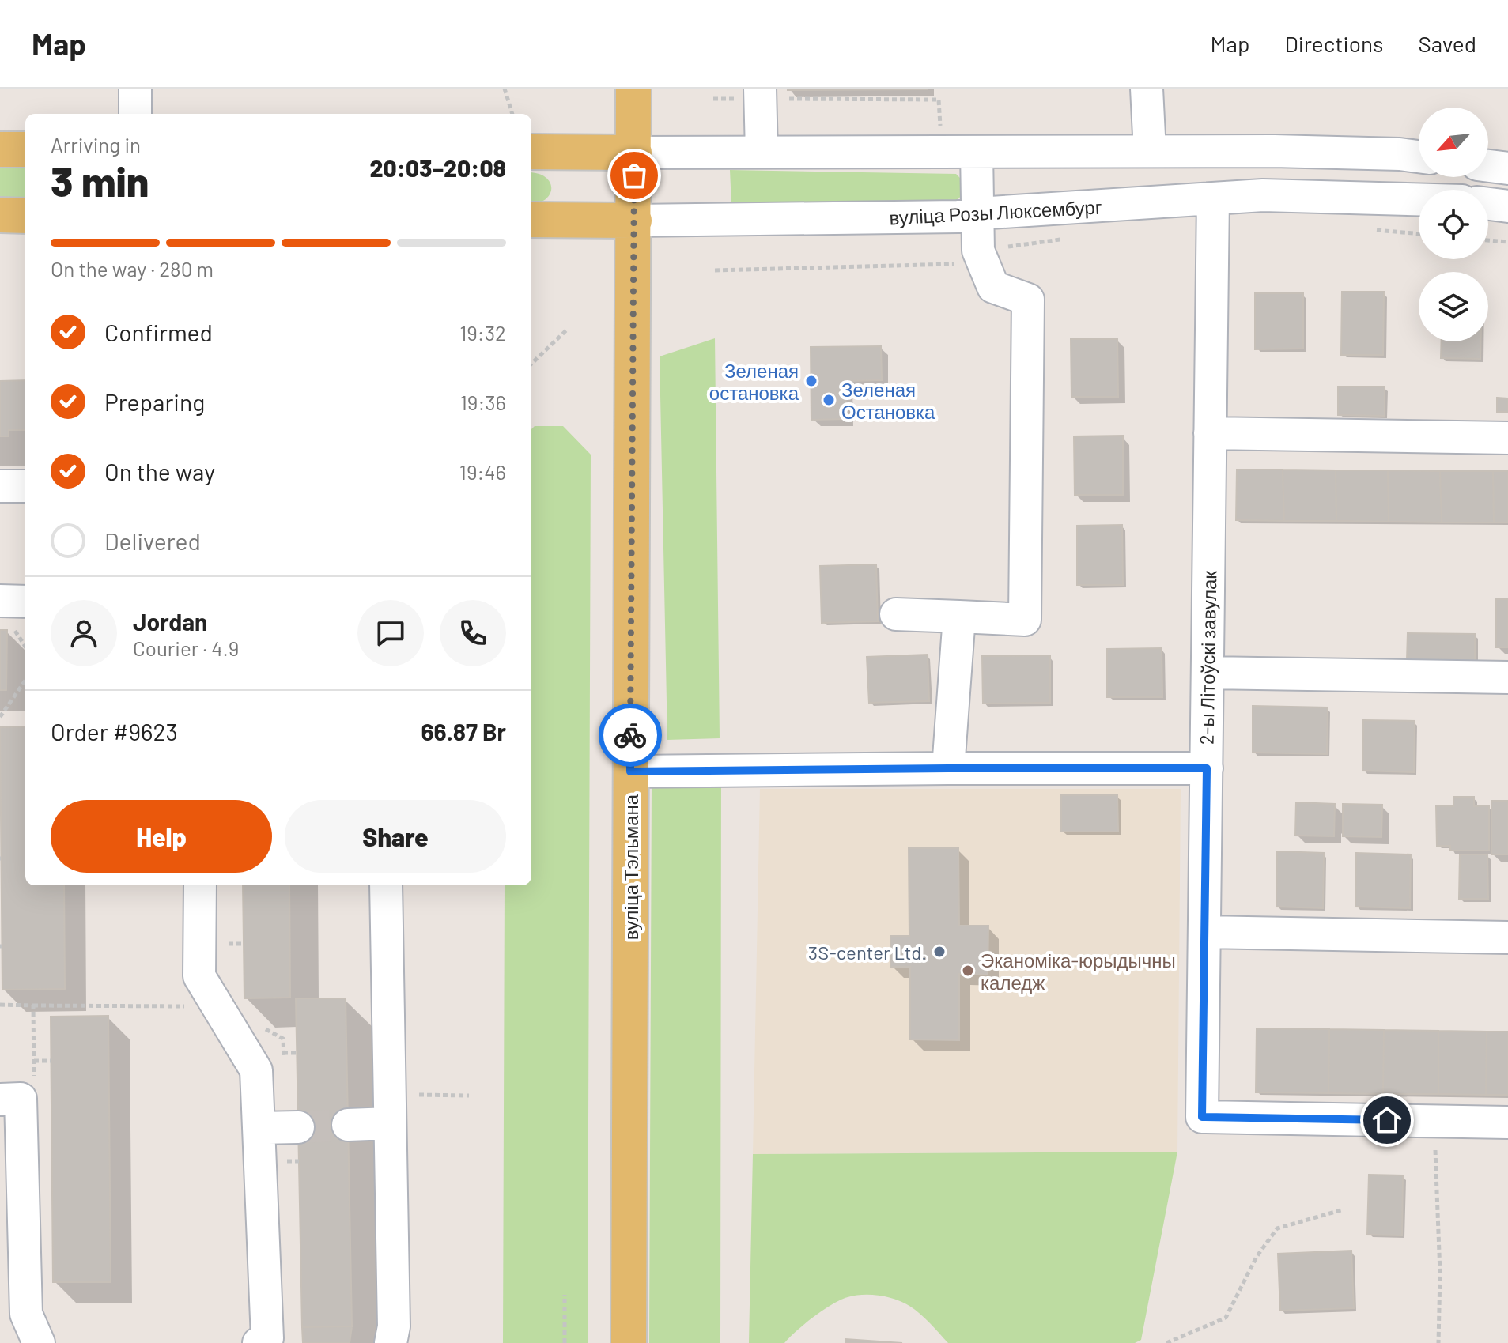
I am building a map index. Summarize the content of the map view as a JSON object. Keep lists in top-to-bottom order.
{
  "streets": {
    "main road": ["вуліца Розы Люксембург", "вуліца Тэльмана"],
    "street": ["2-ы Літоўскі завулак"]
  },
  "crossings": [
    ["вуліца Розы Люксембург", "2-ы Літоўскі завулак"],
    ["вуліца Розы Люксембург", "вуліца Тэльмана"]
  ],
  "places": [
    "Зеленая остановка",
    "Зеленая Остановка",
    "3S-center Ltd.",
    "Эканоміка-юрыдычны каледж"
  ],
  "north": "bottom left",
  "page": {
    "header": "Map",
    "nav": ["Map", "Directions", "Saved"],
    "heading": ["3 min", "Arriving in", "20:03–20:08"],
    "panel": [
      "Jordan",
      "Courier · 4.9",
      "Order #9623",
      "66.87 Br"
    ],
    "bar": "On the way · 280 m",
    "list": [
      ["Confirmed", "19:32"],
      ["Preparing", "19:36"],
      ["On the way", "19:46"],
      "Delivered"
    ],
    "buttons": ["Help", "Share"]
  }
}
